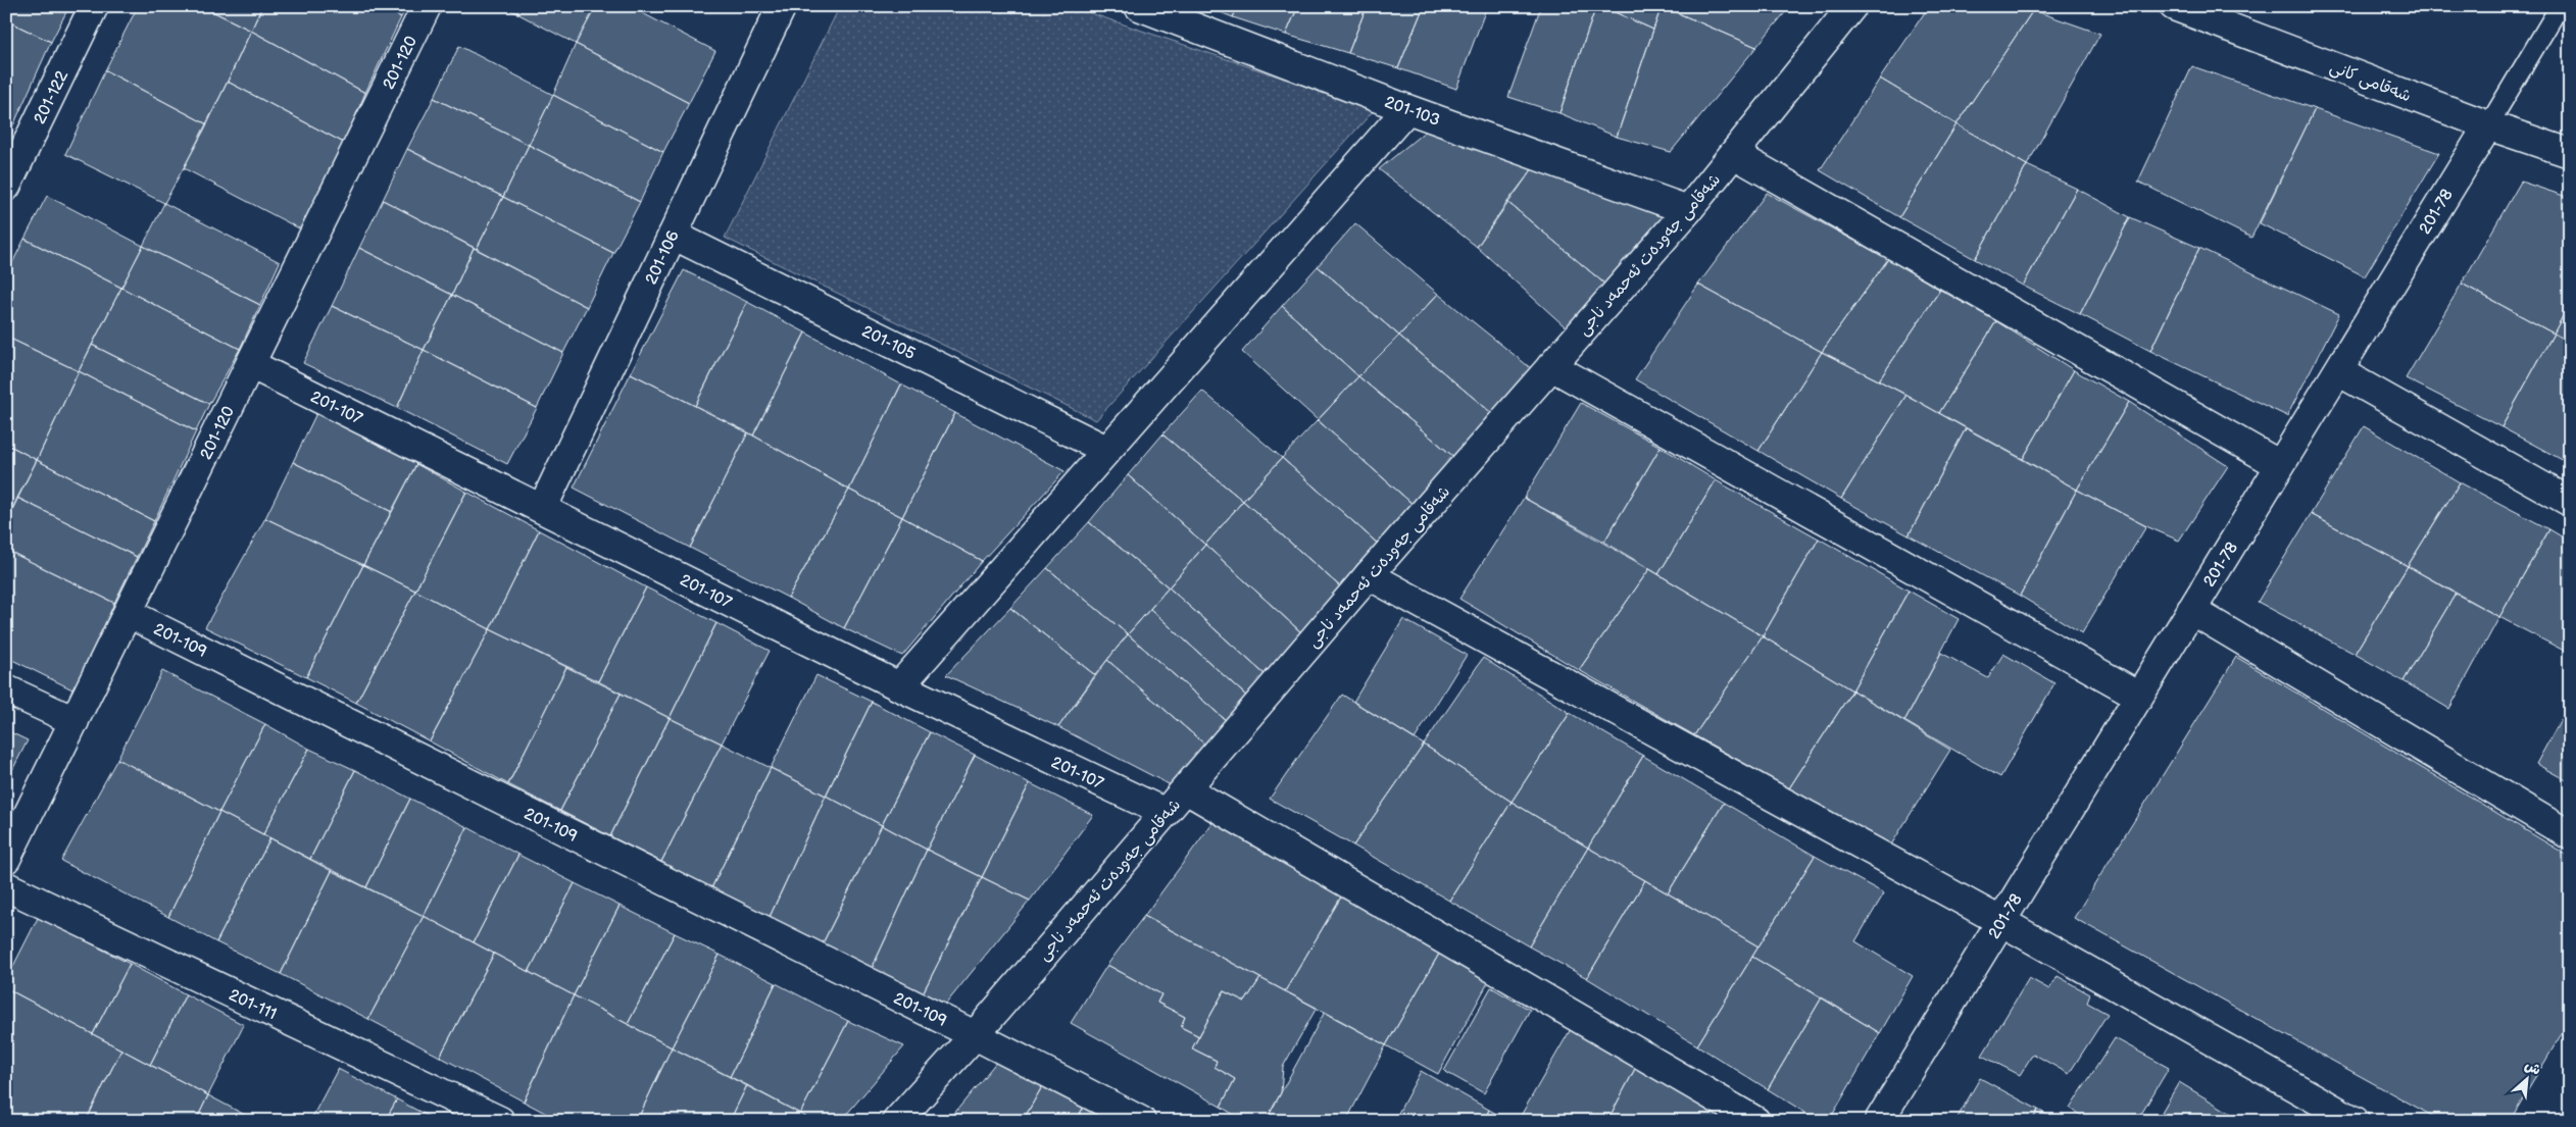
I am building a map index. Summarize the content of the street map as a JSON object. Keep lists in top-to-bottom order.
{
  "streets": {
    "street": [
      "201-120",
      "شەقامی کانی",
      "201-122",
      "201-103",
      "201-78",
      "شەقامی جەودەت ئەحمەد ناجی",
      "201-106",
      "201-105",
      "201-107",
      "201-109",
      "201-111"
    ]
  },
  "crossings": [
    ["201-120", "201-107"],
    ["201-120", "201-109"],
    ["شەقامی کانی", "201-78"],
    ["201-103", "شەقامی جەودەت ئەحمەد ناجی"],
    ["شەقامی جەودەت ئەحمەد ناجی", "201-107"],
    ["شەقامی جەودەت ئەحمەد ناجی", "201-109"],
    ["201-106", "201-105"],
    ["201-106", "201-107"]
  ],
  "north": "top right"
}
